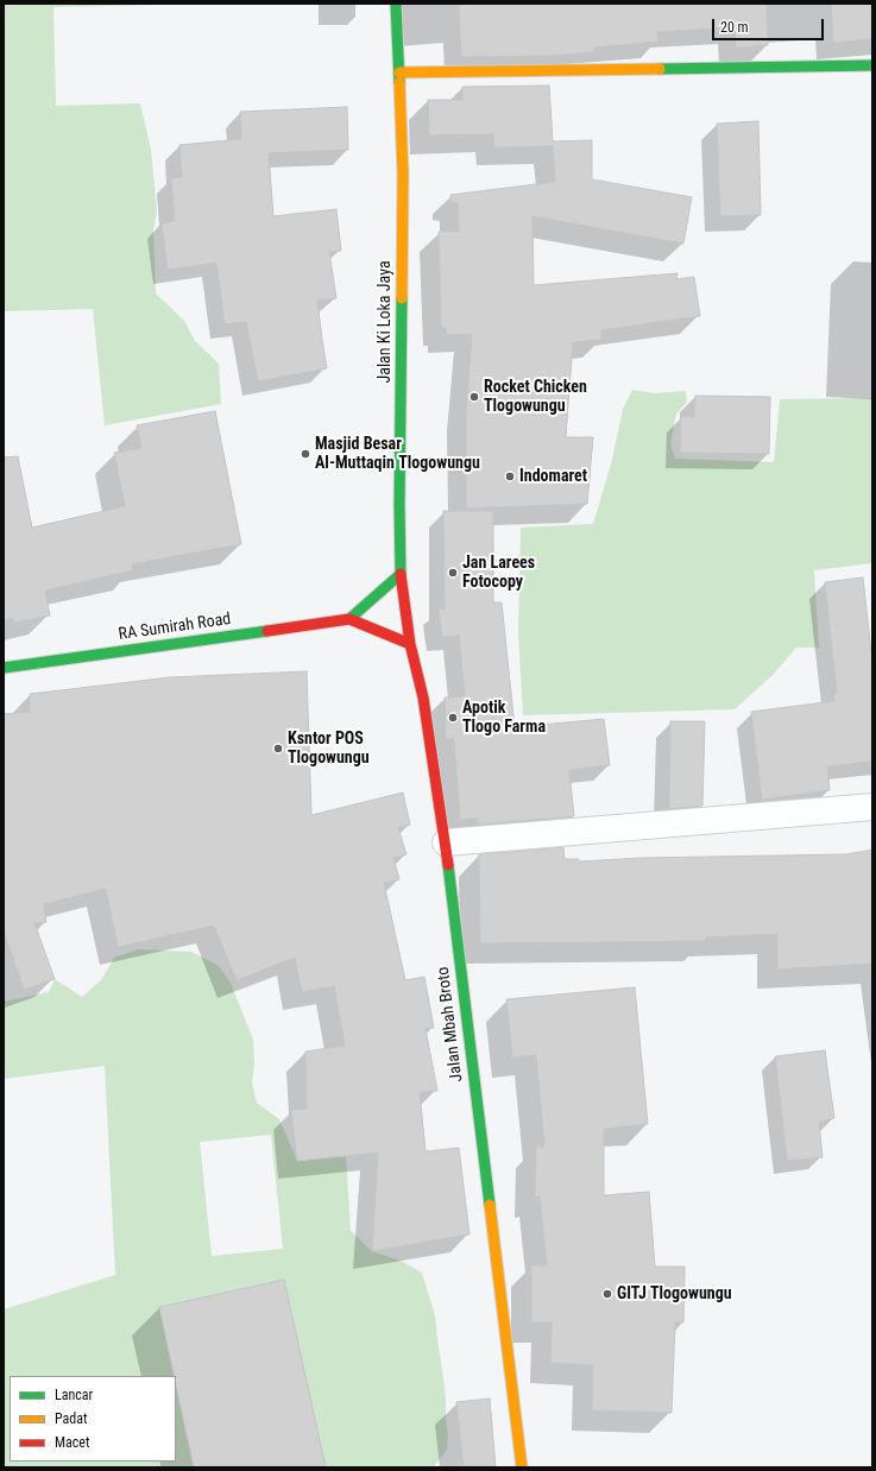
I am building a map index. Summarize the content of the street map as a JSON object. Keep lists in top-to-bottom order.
{
  "streets": {
    "main road": ["Jalan Ki Loka Jaya", "RA Sumirah Road", "Jalan Mbah Broto"]
  },
  "crossings": [
    ["Jalan Ki Loka Jaya", "Jalan Mbah Broto"]
  ],
  "places": [
    "Rocket Chicken Tlogowungu",
    "Masjid Besar Al-Muttaqin Tlogowungu",
    "Indomaret",
    "Jan Larees Fotocopy",
    "Apotik Tlogo Farma",
    "Ksntor POS Tlogowungu",
    "GITJ Tlogowungu"
  ],
  "legend": ["Lancar", "Padat", "Macet"],
  "scale_bar": "20 m"
}
